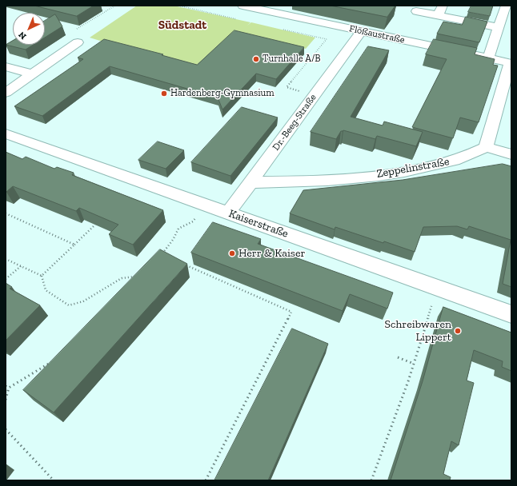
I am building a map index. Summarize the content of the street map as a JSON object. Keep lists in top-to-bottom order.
{
  "streets": {
    "street": [
      "Flößaustraße",
      "Dr.-Beeg-Straße",
      "Zeppelinstraße",
      "Kaiserstraße"
    ]
  },
  "crossings": [
    ["Flößaustraße", "Dr.-Beeg-Straße"],
    ["Dr.-Beeg-Straße", "Zeppelinstraße"],
    ["Dr.-Beeg-Straße", "Kaiserstraße"]
  ],
  "districts": ["Südstadt"],
  "places": [
    "Turnhalle A/B",
    "Hardenberg-Gymnasium",
    "Herr & Kaiser",
    "Schreibwaren Lippert"
  ],
  "north": "bottom left"
}
